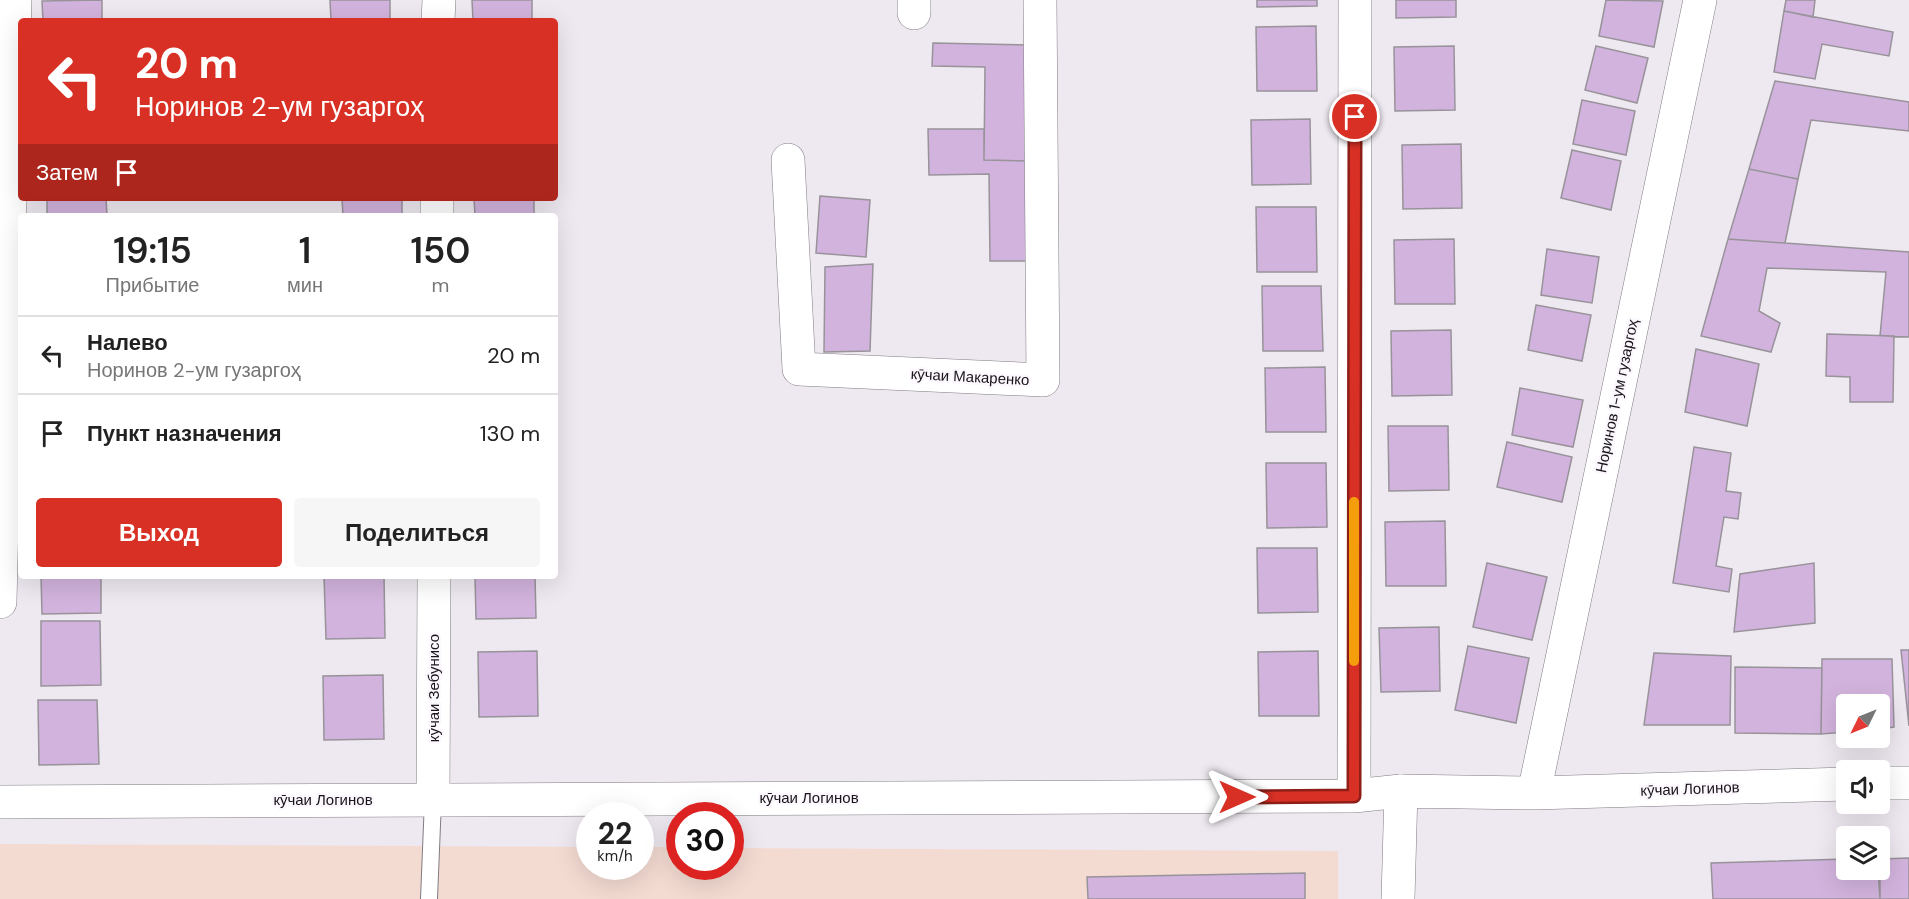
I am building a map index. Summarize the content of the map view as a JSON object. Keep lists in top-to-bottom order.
{
  "streets": {
    "street": [
      "кӯчаи Макаренко",
      "Норинов 1-ум гузаргоҳ",
      "кӯчаи Зебунисо",
      "кӯчаи Логинов"
    ]
  },
  "crossings": [
    ["Норинов 1-ум гузаргоҳ", "кӯчаи Логинов"],
    ["кӯчаи Зебунисо", "кӯчаи Логинов"]
  ],
  "north": "bottom left",
  "page": {
    "turn": ["20 m", "Норинов 2-ум гузаргоҳ"],
    "then": "Затем",
    "eta": [
      "19:15",
      "Прибытие",
      "1",
      "мин",
      "150",
      "m"
    ],
    "list": [
      {
        "name": "Налево",
        "note": "Норинов 2-ум гузаргоҳ",
        "value": "20 m"
      },
      {
        "name": "Пункт назначения",
        "value": "130 m"
      }
    ],
    "buttons": ["Выход", "Поделиться"],
    "speed": "22 km/h",
    "limit": "30"
  }
}
